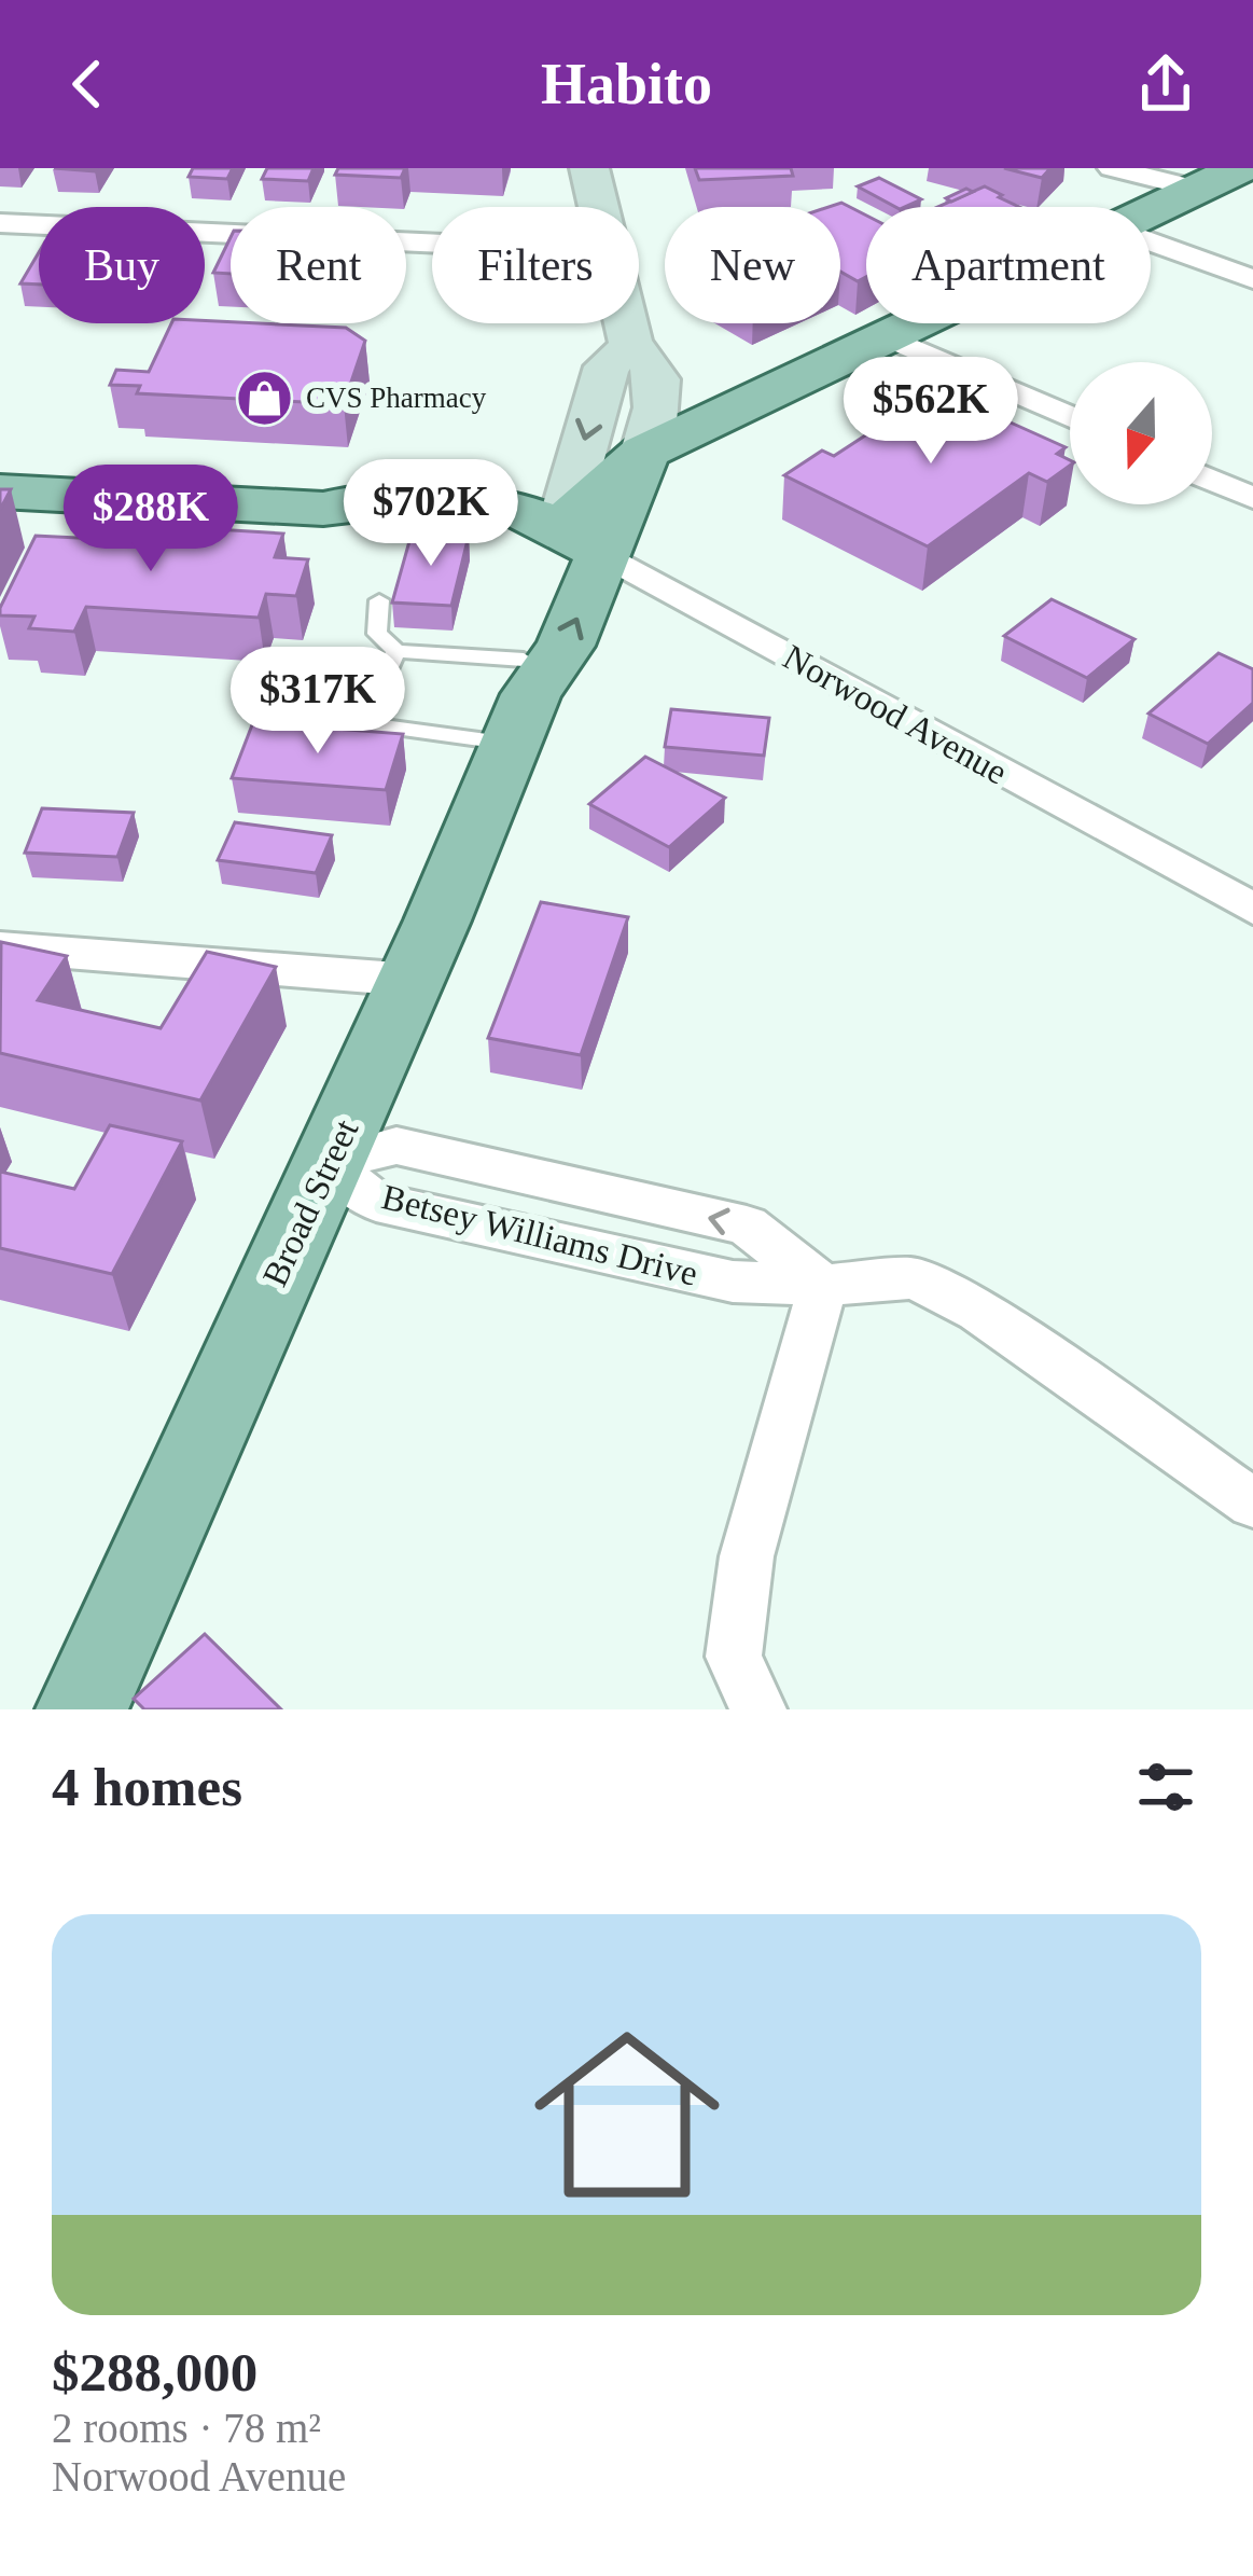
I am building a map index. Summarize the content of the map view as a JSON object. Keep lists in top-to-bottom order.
{
  "streets": {
    "main road": ["Broad Street"],
    "street": ["Norwood Avenue", "Betsey Williams Drive"]
  },
  "crossings": [
    ["Norwood Avenue", "Broad Street"],
    ["Broad Street", "Betsey Williams Drive"]
  ],
  "places": {
    "shop": ["CVS Pharmacy"]
  },
  "north": "bottom",
  "page": {
    "header": "Habito",
    "chip": [
      "Buy",
      "Rent",
      "Filters",
      "New",
      "Apartment"
    ],
    "price": [
      "$562K",
      "$702K",
      "$288K",
      "$317K"
    ],
    "heading": "4 homes",
    "list": [
      {
        "name": "$288,000",
        "note": "2 rooms · 78 m² · Norwood Avenue"
      }
    ]
  }
}
